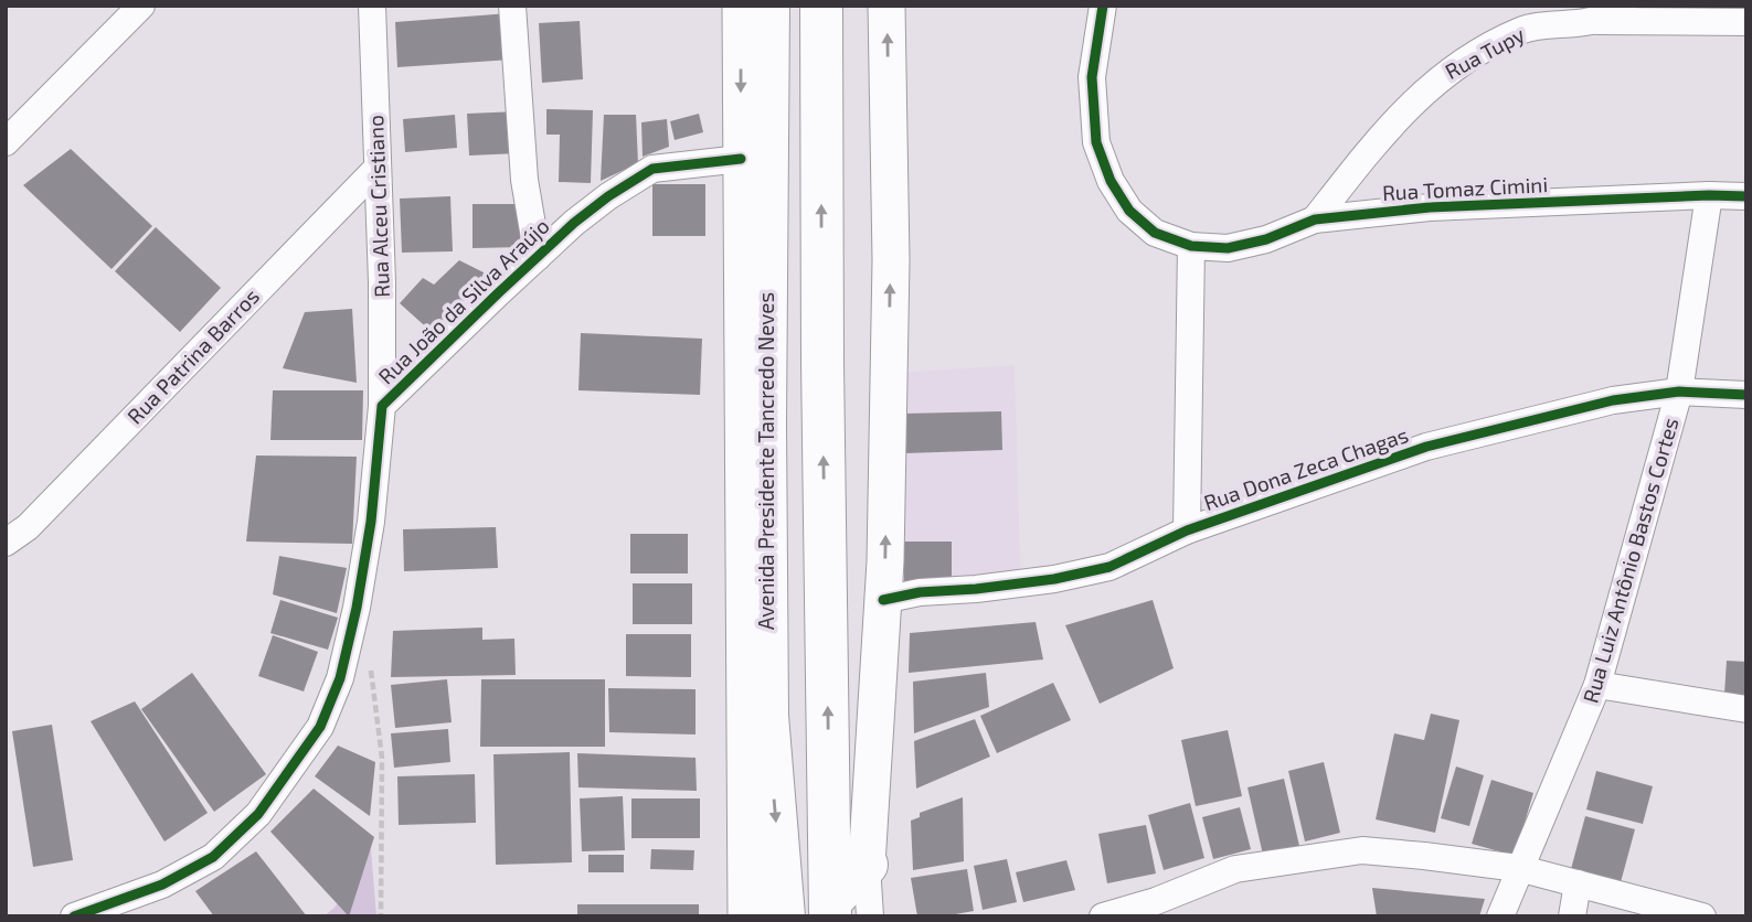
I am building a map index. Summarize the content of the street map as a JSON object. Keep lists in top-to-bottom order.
{
  "streets": {
    "highway": ["Avenida Presidente Tancredo Neves"],
    "street": [
      "Rua Tupy",
      "Rua Tomaz Cimini",
      "Rua Alceu Cristiano",
      "Rua João da Silva Araújo",
      "Rua Patrina Barros",
      "Rua Dona Zeca Chagas",
      "Rua Luiz Antônio Bastos Cortes"
    ]
  },
  "crossings": [
    ["Rua Tupy", "Rua Tomaz Cimini"],
    ["Rua Tomaz Cimini", "Rua Luiz Antônio Bastos Cortes"],
    ["Rua Alceu Cristiano", "Rua João da Silva Araújo"],
    ["Rua Alceu Cristiano", "Rua Patrina Barros"],
    ["Rua João da Silva Araújo", "Avenida Presidente Tancredo Neves"],
    ["Rua Dona Zeca Chagas", "Rua Luiz Antônio Bastos Cortes"]
  ]
}
